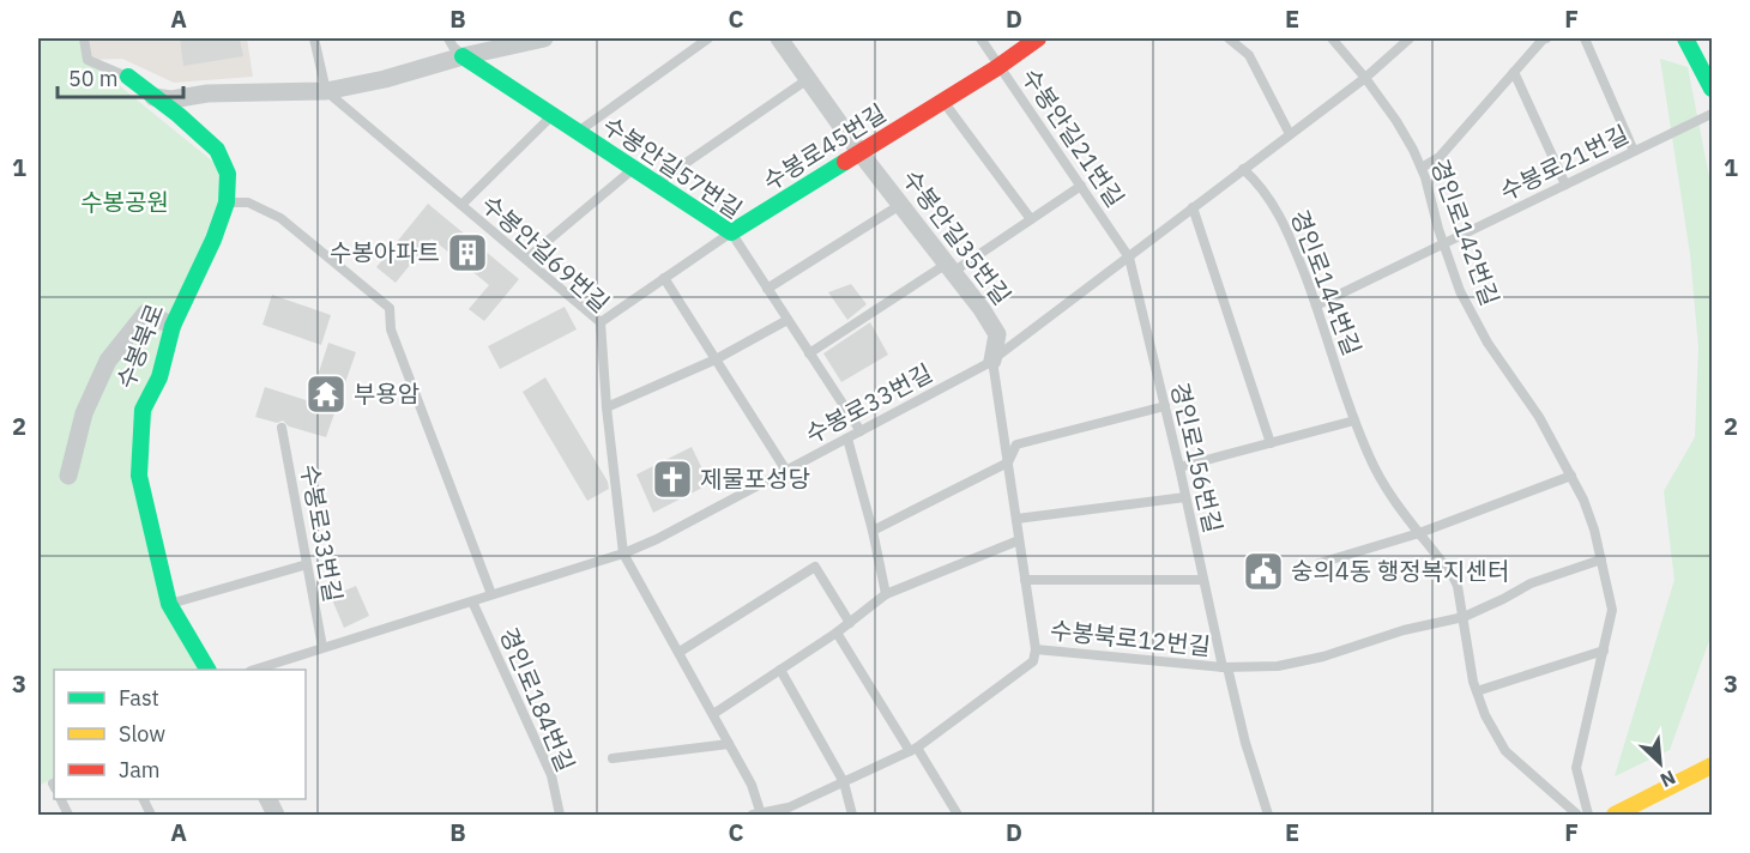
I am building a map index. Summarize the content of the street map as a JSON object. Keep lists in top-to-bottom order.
{
  "streets": {
    "street": [
      "수봉로45번길",
      "수봉안길57번길",
      "수봉안길35번길",
      "수봉북로"
    ],
    "lane": [
      "수봉안길21번길",
      "수봉로21번길",
      "경인로142번길",
      "수봉안길69번길",
      "경인로144번길",
      "수봉로33번길",
      "경인로156번길",
      "수봉북로12번길",
      "경인로184번길"
    ]
  },
  "crossings": [
    ["수봉안길21번길", "수봉로45번길"],
    ["수봉안길21번길", "수봉로33번길"],
    ["수봉안길21번길", "경인로156번길"],
    ["수봉로45번길", "수봉안길57번길"],
    ["수봉로45번길", "수봉안길35번길"],
    ["수봉로45번길", "수봉안길69번길"],
    ["수봉로21번길", "경인로142번길"],
    ["수봉로21번길", "경인로144번길"],
    ["수봉안길57번길", "수봉로33번길"],
    ["경인로142번길", "수봉로33번길"],
    ["수봉안길35번길", "수봉로33번길"],
    ["수봉안길35번길", "수봉북로12번길"],
    ["수봉안길69번길", "수봉로33번길"],
    ["경인로144번길", "수봉로33번길"],
    ["경인로144번길", "수봉북로12번길"],
    ["수봉로33번길", "경인로156번길"],
    ["수봉로33번길", "경인로184번길"],
    ["경인로156번길", "수봉북로12번길"]
  ],
  "parks": ["수봉공원"],
  "places": {
    "building": ["수봉아파트"],
    "temple": ["부용암"],
    "church": ["제물포성당"],
    "public building": ["숭의4동 행정복지센터"]
  },
  "legend": ["Fast", "Slow", "Jam"],
  "scale_bar": "50 m",
  "north": "bottom right",
  "grid": {
    "columns": [
      "A",
      "B",
      "C",
      "D",
      "E",
      "F"
    ],
    "rows": ["1", "2", "3"]
  }
}
